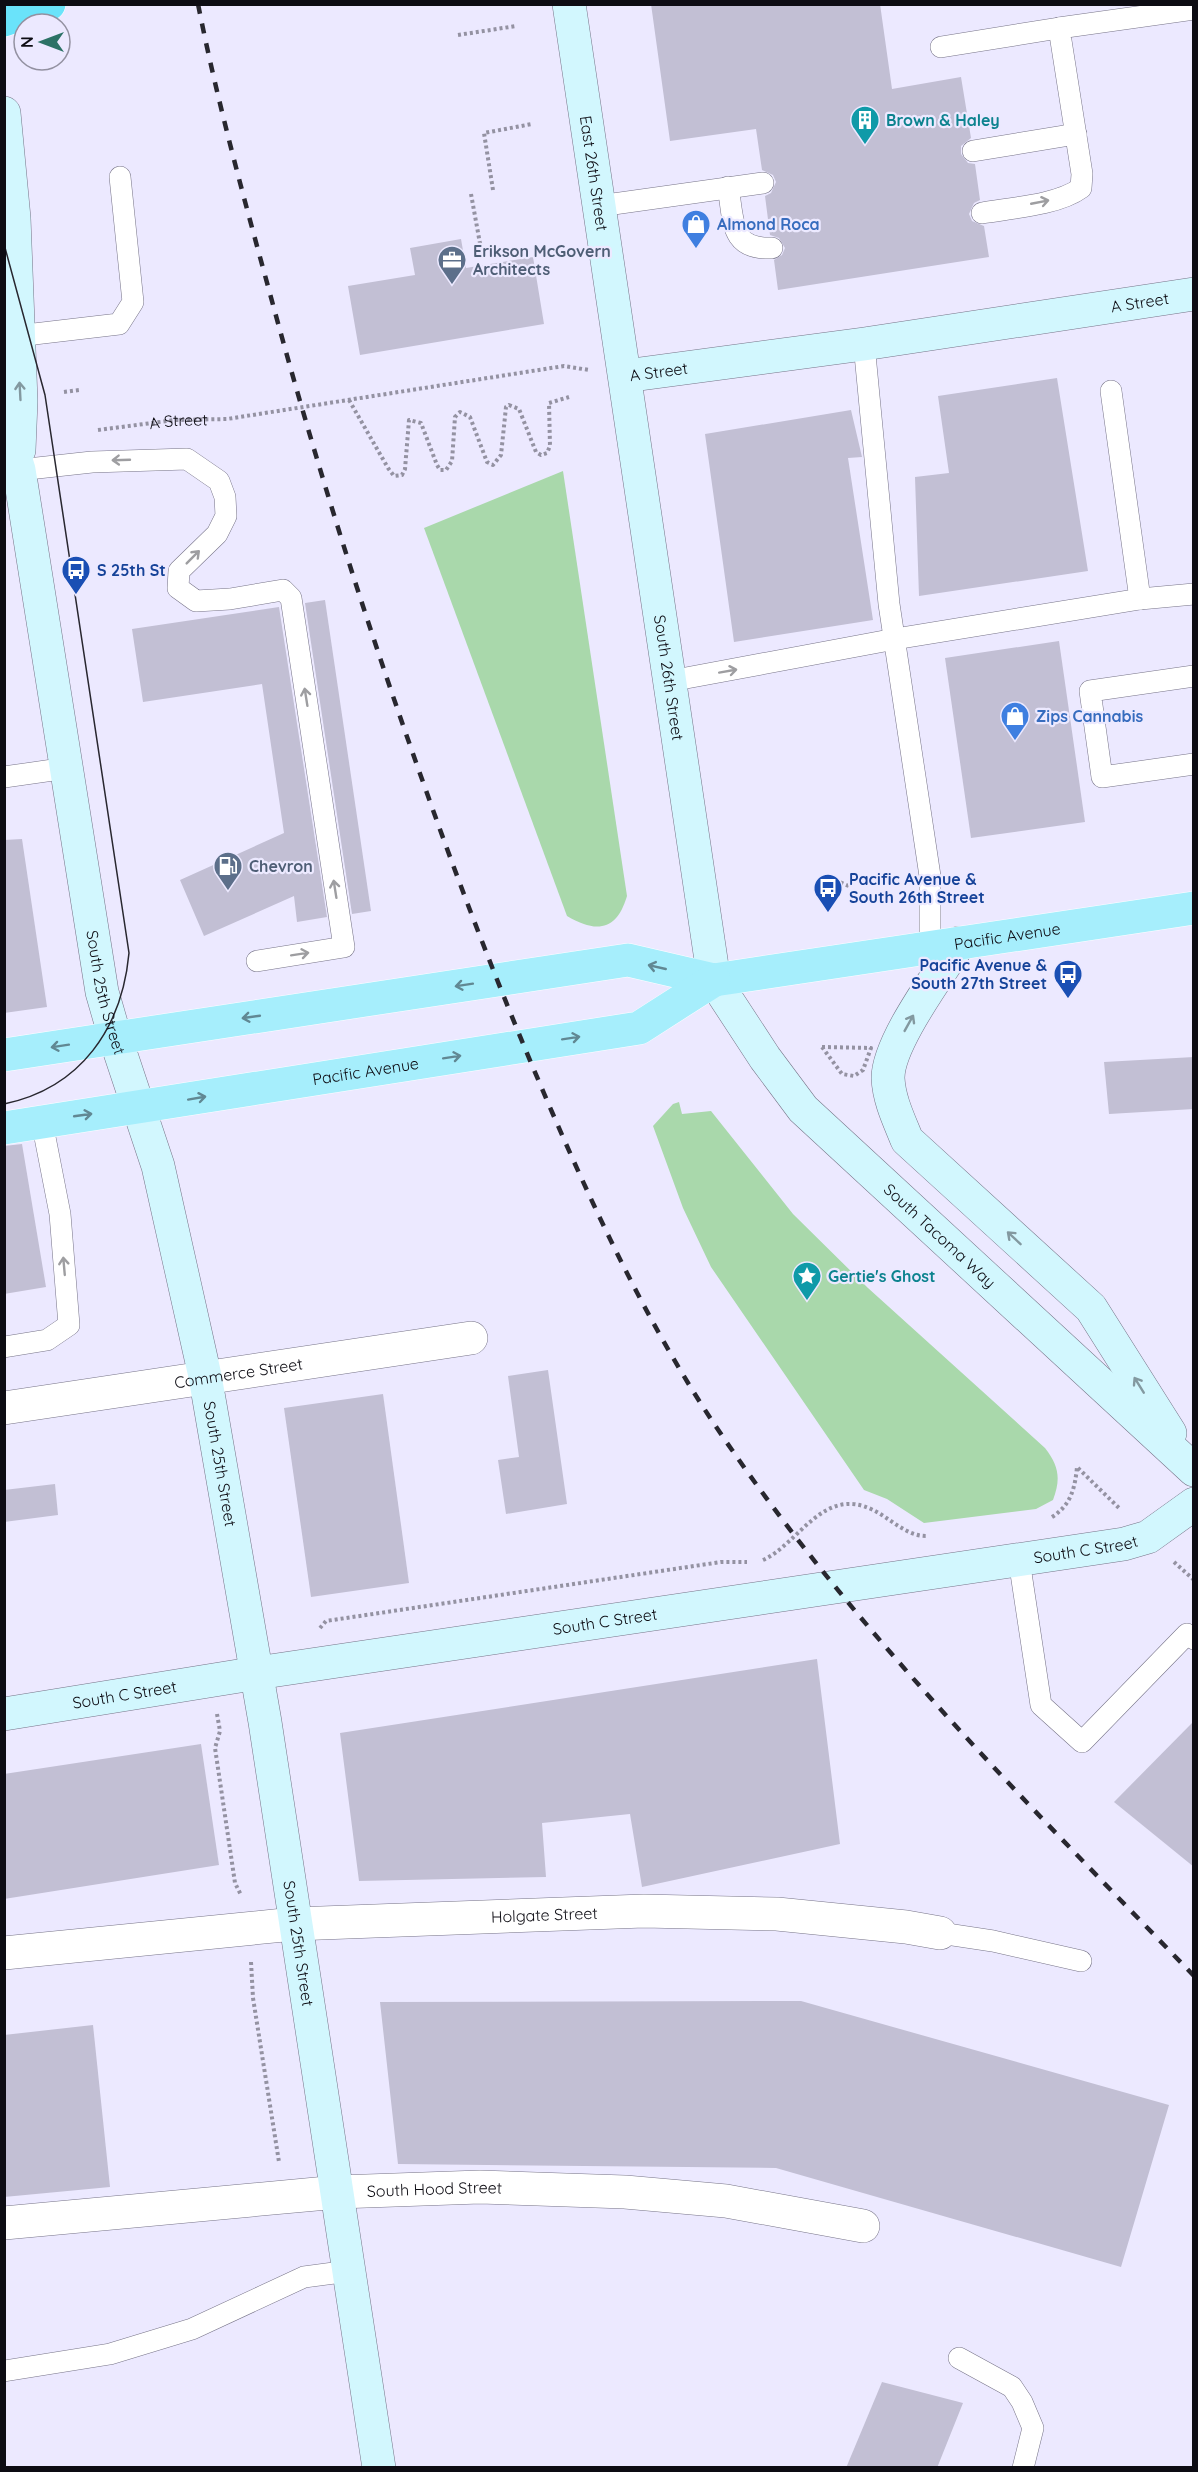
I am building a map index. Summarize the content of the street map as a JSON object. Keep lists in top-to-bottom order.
{
  "streets": {
    "main road": ["Pacific Avenue"],
    "street": [
      "East 26th Street",
      "A Street",
      "South 26th Street",
      "South 25th Street",
      "South Tacoma Way",
      "Commerce Street",
      "South C Street",
      "Holgate Street",
      "South Hood Street"
    ]
  },
  "crossings": [
    ["East 26th Street", "A Street"],
    ["East 26th Street", "South 26th Street"],
    ["A Street", "South 26th Street"],
    ["South 26th Street", "Pacific Avenue"],
    ["South 26th Street", "South Tacoma Way"],
    ["Pacific Avenue", "South 25th Street"],
    ["Pacific Avenue", "South Tacoma Way"],
    ["South 25th Street", "Commerce Street"],
    ["South 25th Street", "South C Street"],
    ["South 25th Street", "Holgate Street"],
    ["South 25th Street", "South Hood Street"]
  ],
  "places": {
    "building": ["Brown & Haley"],
    "shop": ["Almond Roca", "Zips Cannabis"],
    "office": ["Erikson McGovern Architects"],
    "bus stop": ["S 25th St", "Pacific Avenue & South 26th Street", "Pacific Avenue & South 27th Street"],
    "fuel station": ["Chevron"],
    "place": ["Gertie's Ghost"]
  },
  "north": "left"
}
